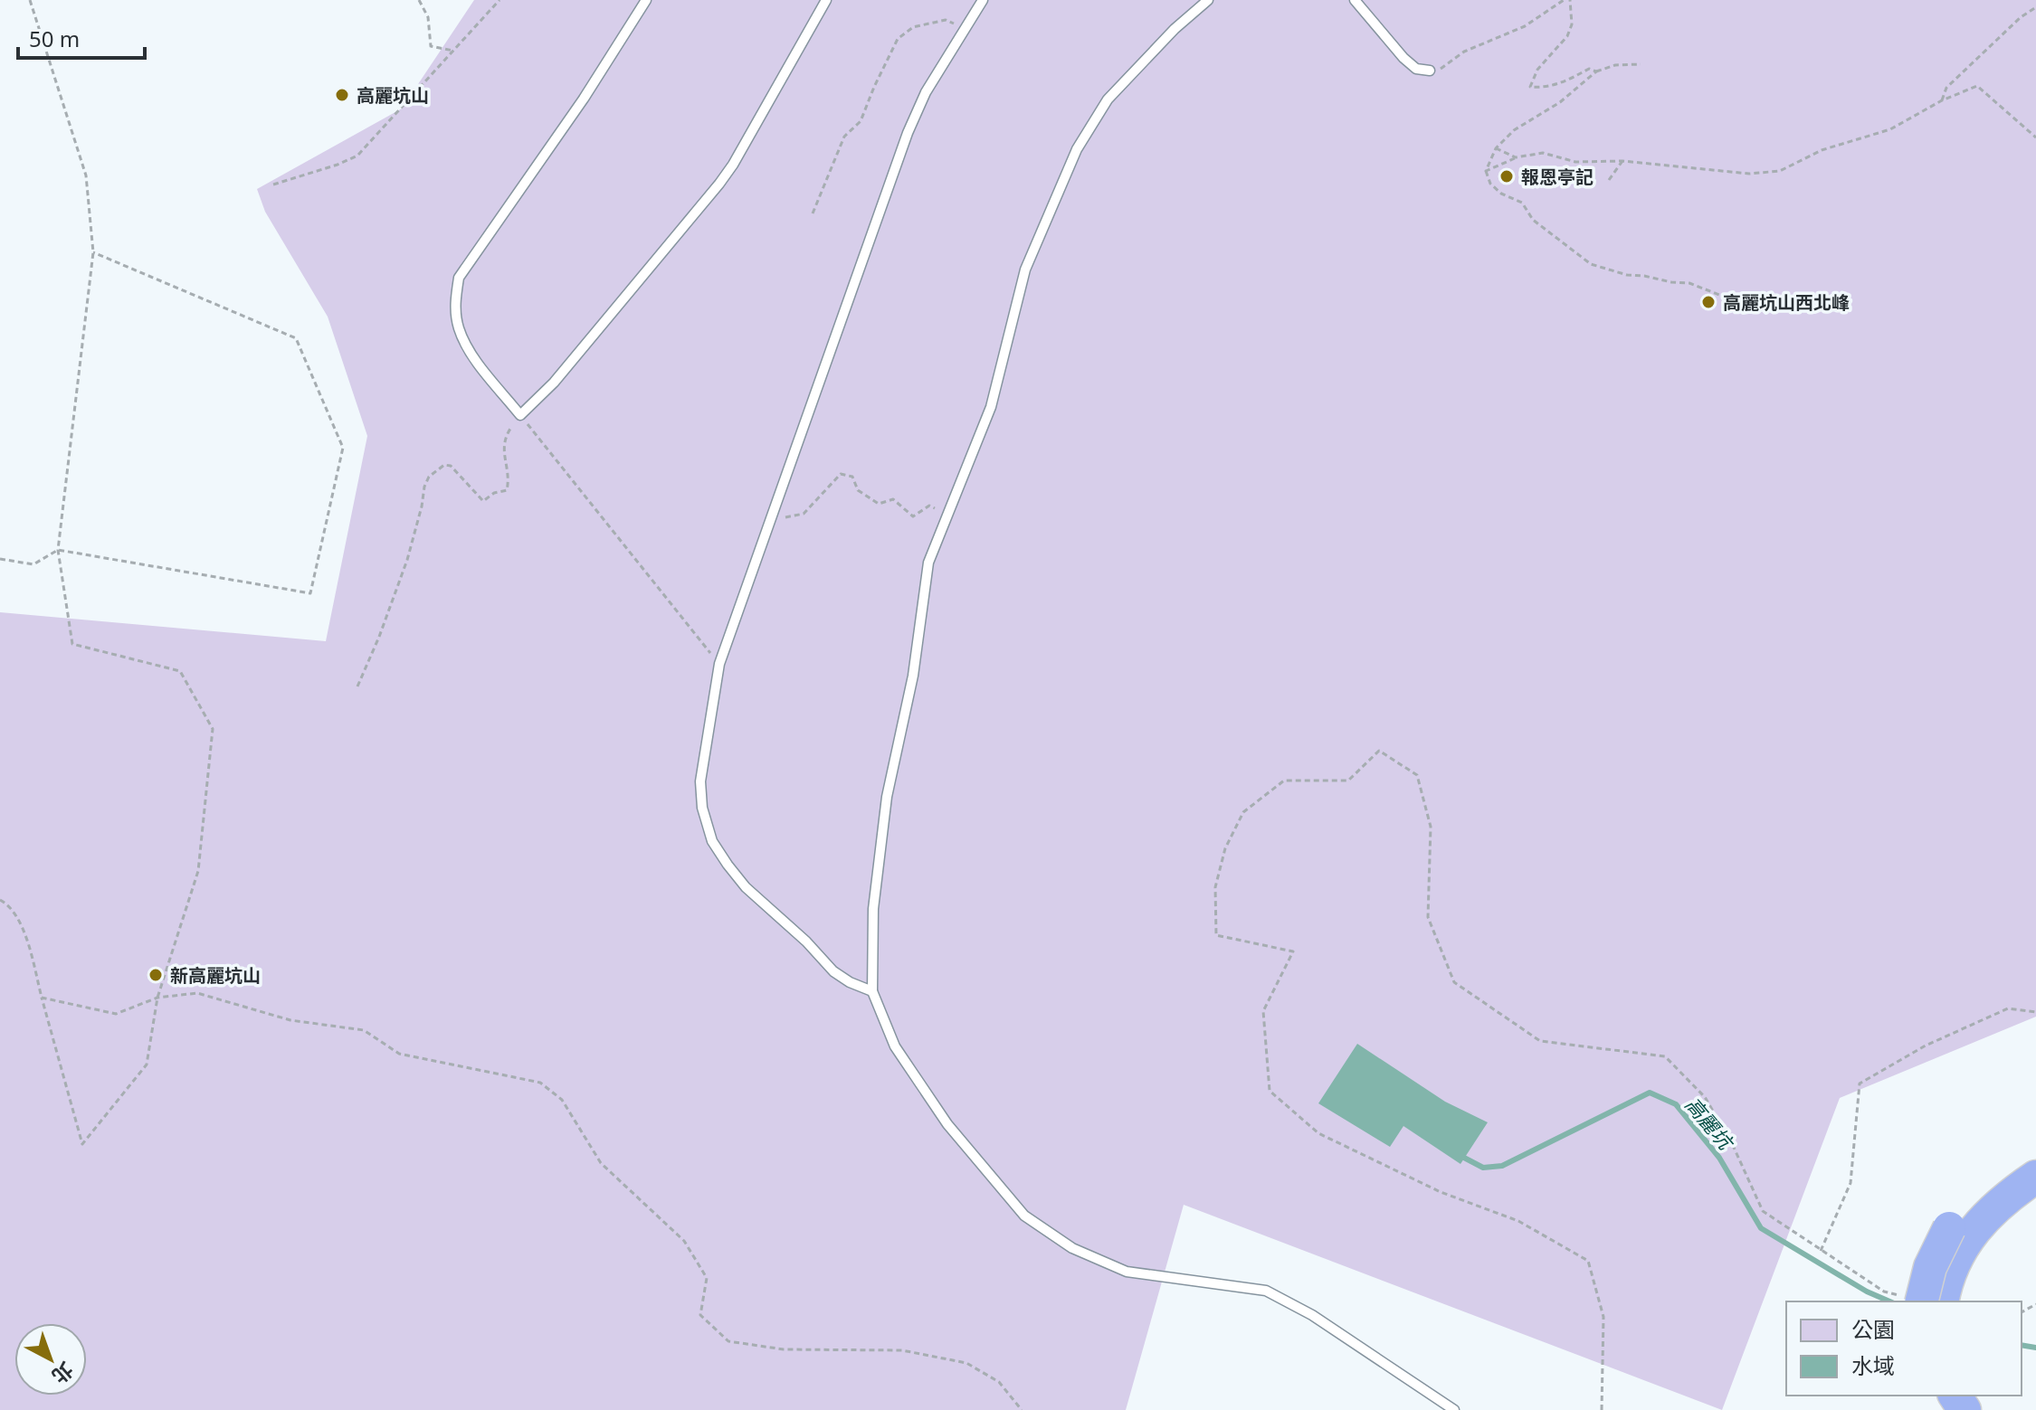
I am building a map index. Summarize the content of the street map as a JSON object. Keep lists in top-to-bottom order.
{
  "water": ["高麗坑"],
  "places": [
    "高麗坑山",
    "報恩亭記",
    "高麗坑山西北峰",
    "新高麗坑山"
  ],
  "legend": ["公園", "水域"],
  "scale_bar": "50 m",
  "north": "bottom right"
}
